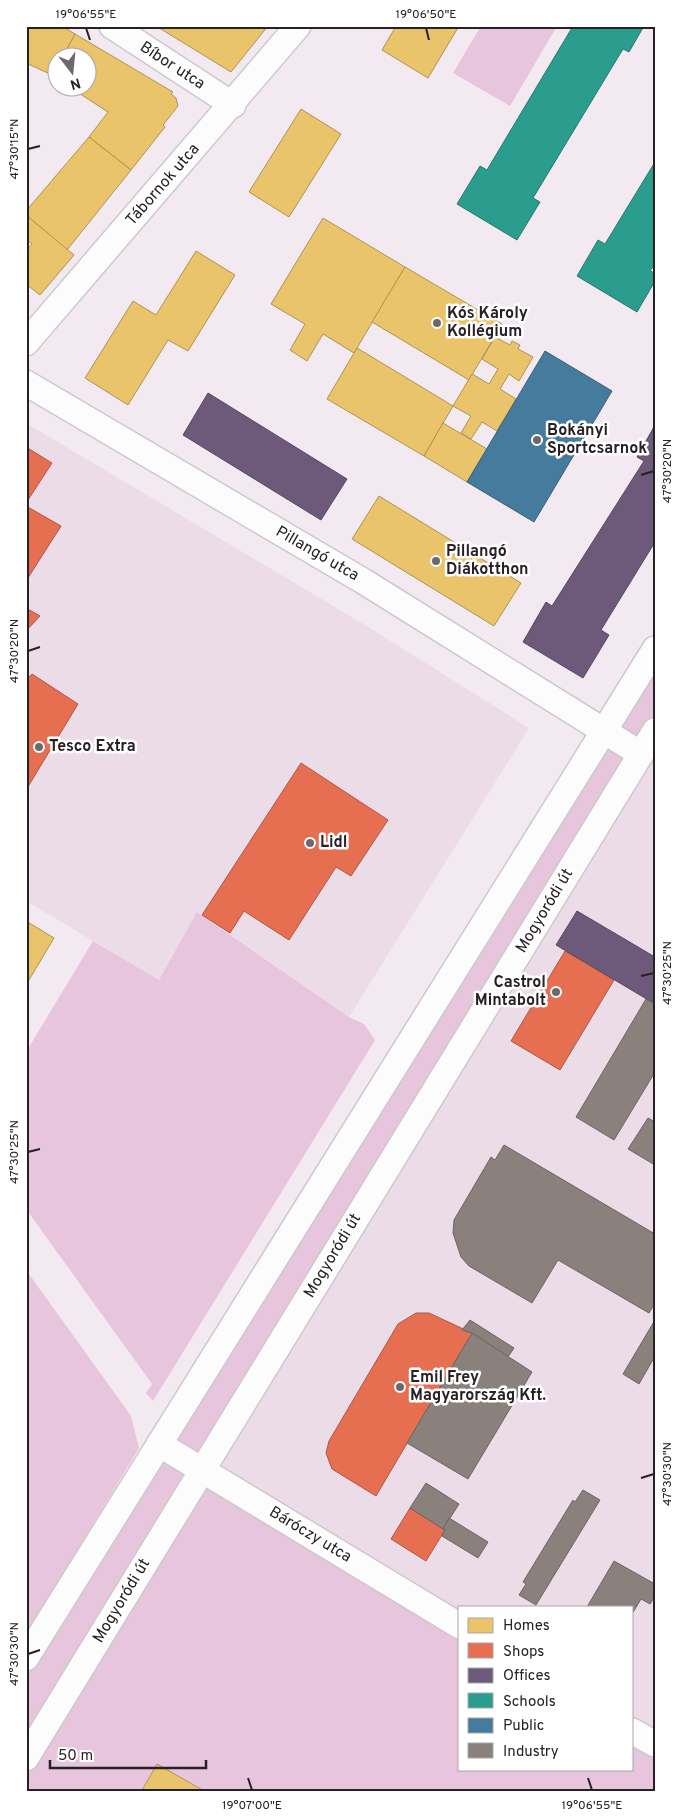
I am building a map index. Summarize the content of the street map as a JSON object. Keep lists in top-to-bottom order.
{
  "streets": {
    "street": [
      "Bíbor utca",
      "Tábornok utca",
      "Pillangó utca",
      "Mogyoródi út",
      "Báróczy utca"
    ]
  },
  "crossings": [
    ["Bíbor utca", "Tábornok utca"],
    ["Mogyoródi út", "Báróczy utca"]
  ],
  "places": [
    "Kós Károly Kollégium",
    "Bokányi Sportcsarnok",
    "Pillangó Diákotthon",
    "Tesco Extra",
    "Lidl",
    "Castrol Mintabolt",
    "Emil Frey Magyarország Kft."
  ],
  "legend": [
    "Homes",
    "Shops",
    "Offices",
    "Schools",
    "Public",
    "Industry"
  ],
  "scale_bar": "50 m",
  "north": "bottom",
  "coordinates": [
    "19°06'55\"E",
    "19°06'50\"E",
    "47°30'15\"N",
    "47°30'20\"N",
    "47°30'25\"N",
    "47°30'30\"N",
    "19°07'00\"E"
  ]
}
